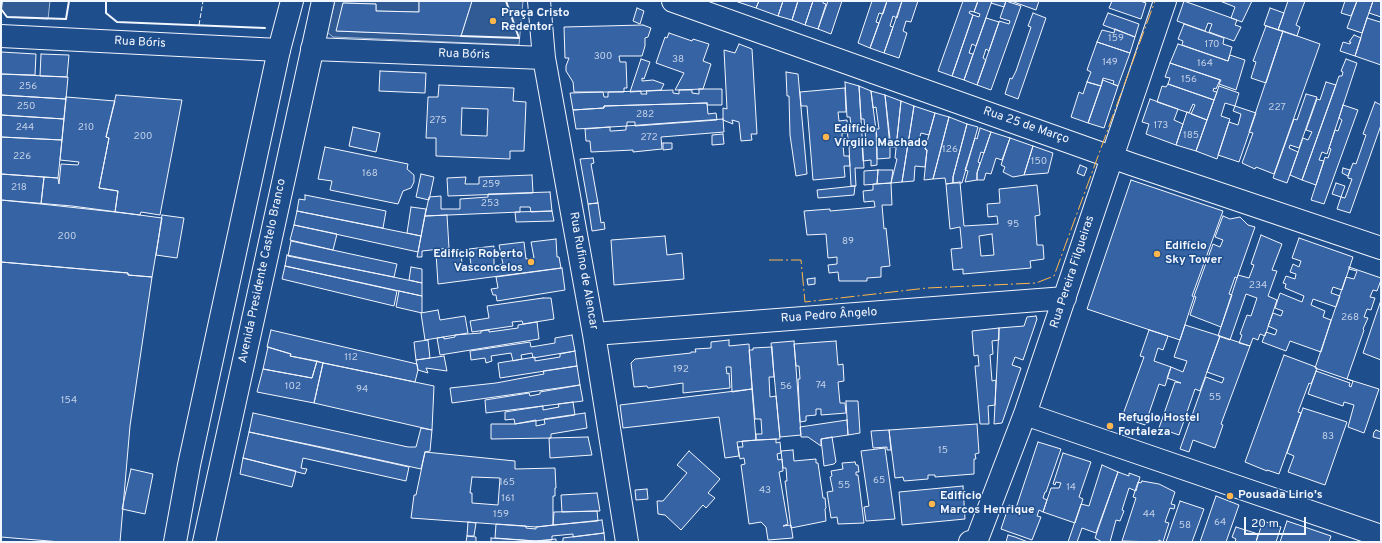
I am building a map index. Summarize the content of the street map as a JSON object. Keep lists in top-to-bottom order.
{
  "streets": {
    "street": [
      "Rua Bóris",
      "Rua 25 de Março",
      "Avenida Presidente Castelo Branco",
      "Rua Rufino de Alencar",
      "Rua Pereira Filgueiras",
      "Rua Pedro Ângelo"
    ]
  },
  "crossings": [
    ["Rua Bóris", "Avenida Presidente Castelo Branco"],
    ["Rua Bóris", "Rua Rufino de Alencar"],
    ["Rua 25 de Março", "Rua Pereira Filgueiras"],
    ["Rua Rufino de Alencar", "Rua Pedro Ângelo"],
    ["Rua Pereira Filgueiras", "Rua Pedro Ângelo"]
  ],
  "places": [
    "Praça Cristo Redentor",
    "Edifício Vírgilio Machado",
    "Edifício Sky Tower",
    "Edifício Roberto Vasconcelos",
    "Refugio Hostel Fortaleza",
    "Pousada Lirio's",
    "Edifício Marcos Henrique"
  ],
  "house_numbers": [
    "159",
    "170",
    "300",
    "38",
    "149",
    "164",
    "156",
    "256",
    "250",
    "227",
    "282",
    "275",
    "173",
    "244",
    "210",
    "185",
    "200",
    "272",
    "126",
    "226",
    "150",
    "168",
    "259",
    "218",
    "253",
    "95",
    "200",
    "89",
    "234",
    "268",
    "112",
    "192",
    "74",
    "102",
    "56",
    "94",
    "55",
    "154",
    "83",
    "15",
    "65",
    "165",
    "55",
    "14",
    "43",
    "161",
    "159",
    "44",
    "64",
    "58"
  ],
  "scale_bar": "20 m"
}
